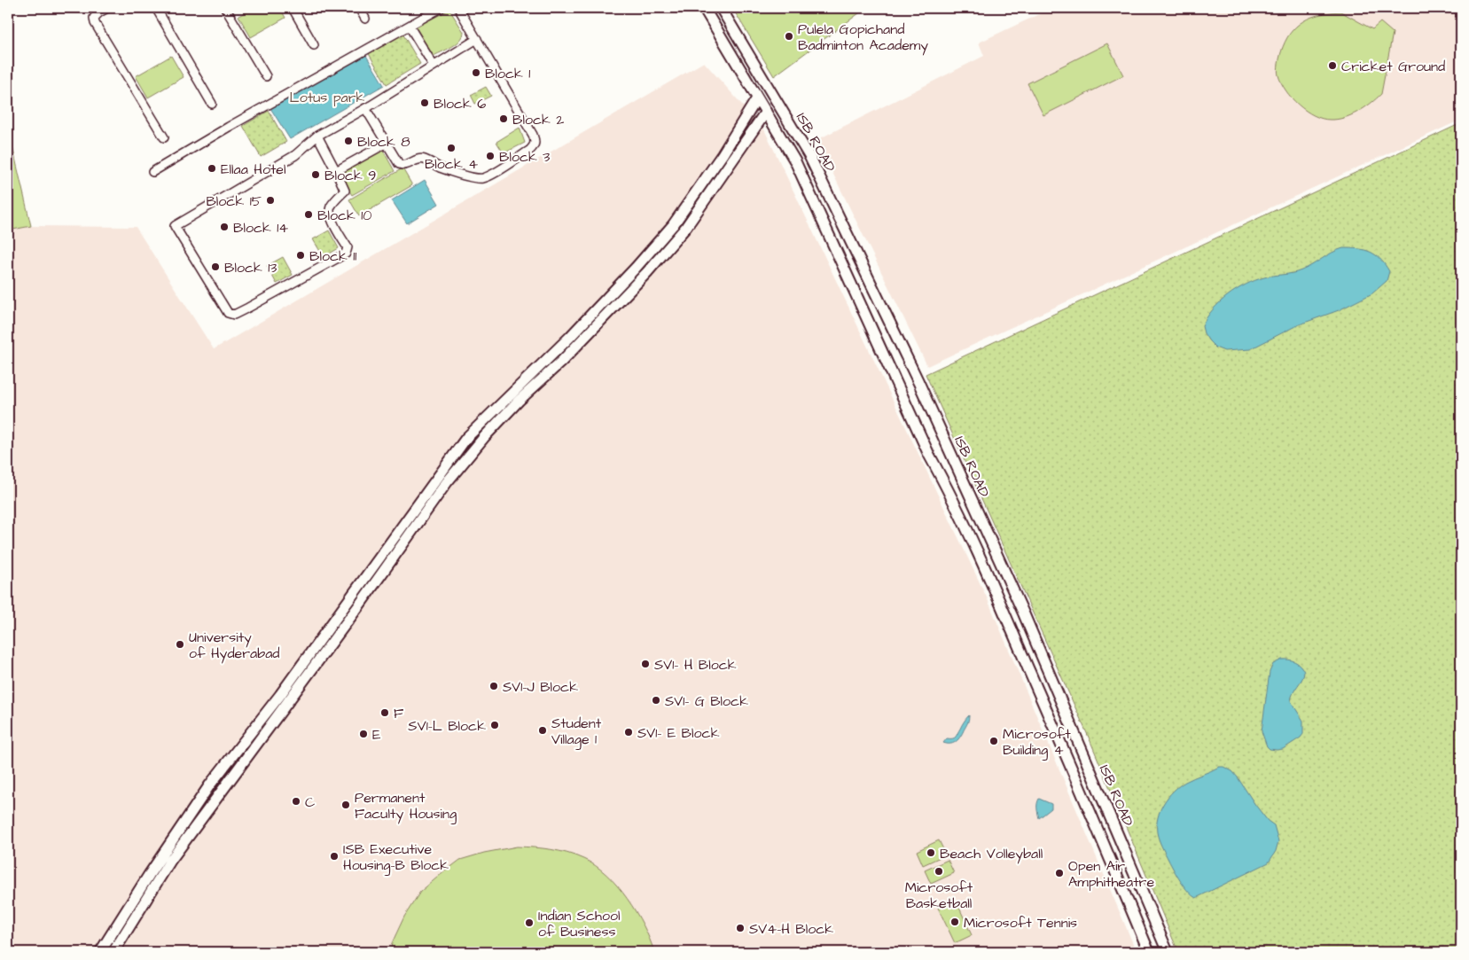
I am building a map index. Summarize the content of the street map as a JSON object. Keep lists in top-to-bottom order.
{
  "streets": {
    "street": ["ISB ROAD"]
  },
  "parks": ["Lotus park"],
  "places": [
    "Pulela Gopichand Badminton Academy",
    "Cricket Ground",
    "Block 1",
    "Block 6",
    "Block 2",
    "Block 8",
    "Block 4",
    "Block 3",
    "Ellaa Hotel",
    "Block 9",
    "Block 15",
    "Block 10",
    "Block 14",
    "Block 11",
    "Block 13",
    "University of Hyderabad",
    "SV1- H Block",
    "SV1-J Block",
    "SV1- G Block",
    "F",
    "SV1-L Block",
    "Student Village 1",
    "SV1- E Block",
    "E",
    "Microsoft Building 4",
    "C",
    "Permanent Faculty Housing",
    "Beach Volleyball",
    "ISB Executive Housing-B Block",
    "Microsoft Basketball",
    "Open Air Amphitheatre",
    "Microsoft Tennis",
    "Indian School of Business",
    "SV4-H Block"
  ]
}
